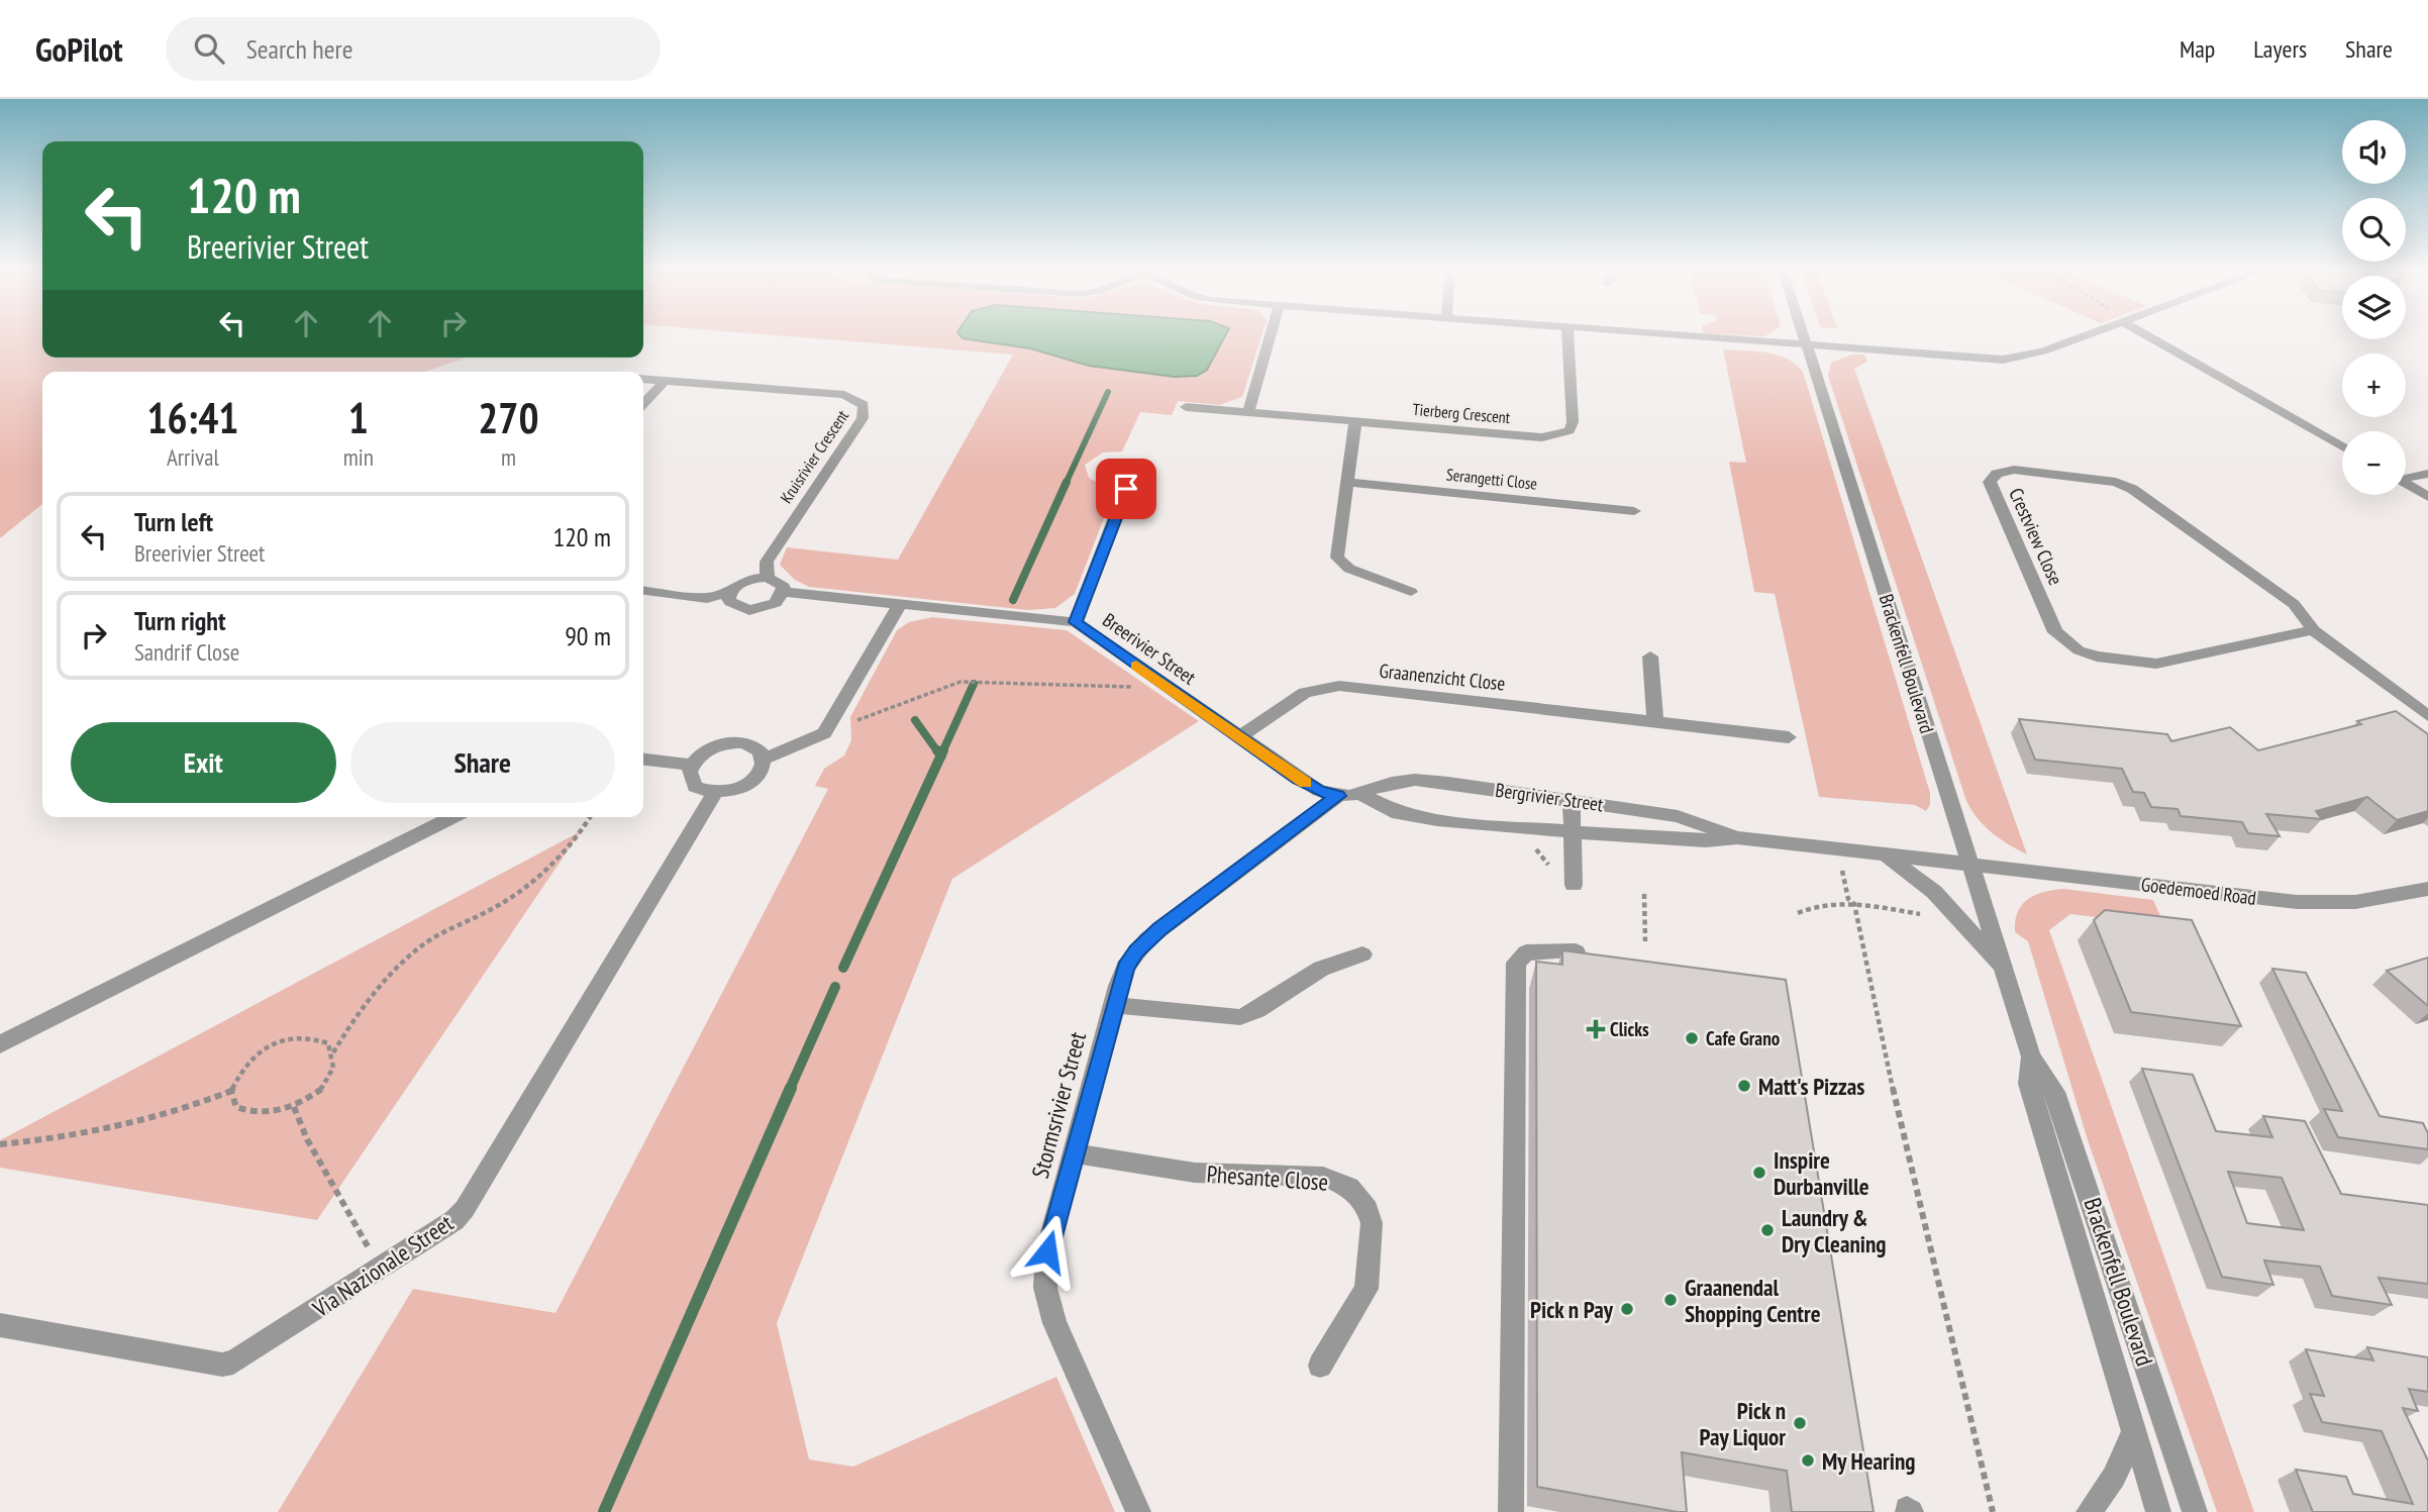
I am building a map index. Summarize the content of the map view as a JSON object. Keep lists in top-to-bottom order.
{
  "streets": {
    "street": [
      "Tierberg Crescent",
      "Kruisrivier Crescent",
      "Serangetti Close",
      "Crestview Close",
      "Breerivier Street",
      "Brackenfell Boulevard",
      "Graanenzicht Close",
      "Bergrivier Street",
      "Goedemoed Road",
      "Stormsrivier Street",
      "Phesante Close",
      "Via Nazionale Street"
    ]
  },
  "crossings": [
    ["Breerivier Street", "Graanenzicht Close"],
    ["Breerivier Street", "Bergrivier Street"],
    ["Breerivier Street", "Stormsrivier Street"],
    ["Brackenfell Boulevard", "Bergrivier Street"],
    ["Brackenfell Boulevard", "Goedemoed Road"],
    ["Bergrivier Street", "Goedemoed Road"],
    ["Bergrivier Street", "Stormsrivier Street"],
    ["Stormsrivier Street", "Phesante Close"]
  ],
  "places": {
    "health": ["Clicks"],
    "other": [
      "Cafe Grano",
      "Matt's Pizzas",
      "Inspire Durbanville",
      "Laundry & Dry Cleaning",
      "Graanendal Shopping Centre",
      "Pick n Pay",
      "Pick n Pay Liquor",
      "My Hearing"
    ]
  },
  "page": {
    "header": "GoPilot",
    "search": "Search here",
    "nav": ["Map", "Layers", "Share"],
    "map_buttons": ["+", "−"],
    "turn": ["120 m", "Breerivier Street"],
    "eta": [
      "16:41",
      "Arrival",
      "1",
      "min",
      "270",
      "m"
    ],
    "list": [
      {
        "name": "Turn left",
        "note": "Breerivier Street",
        "value": "120 m"
      },
      {
        "name": "Turn right",
        "note": "Sandrif Close",
        "value": "90 m"
      }
    ],
    "buttons": ["Exit", "Share"]
  }
}
